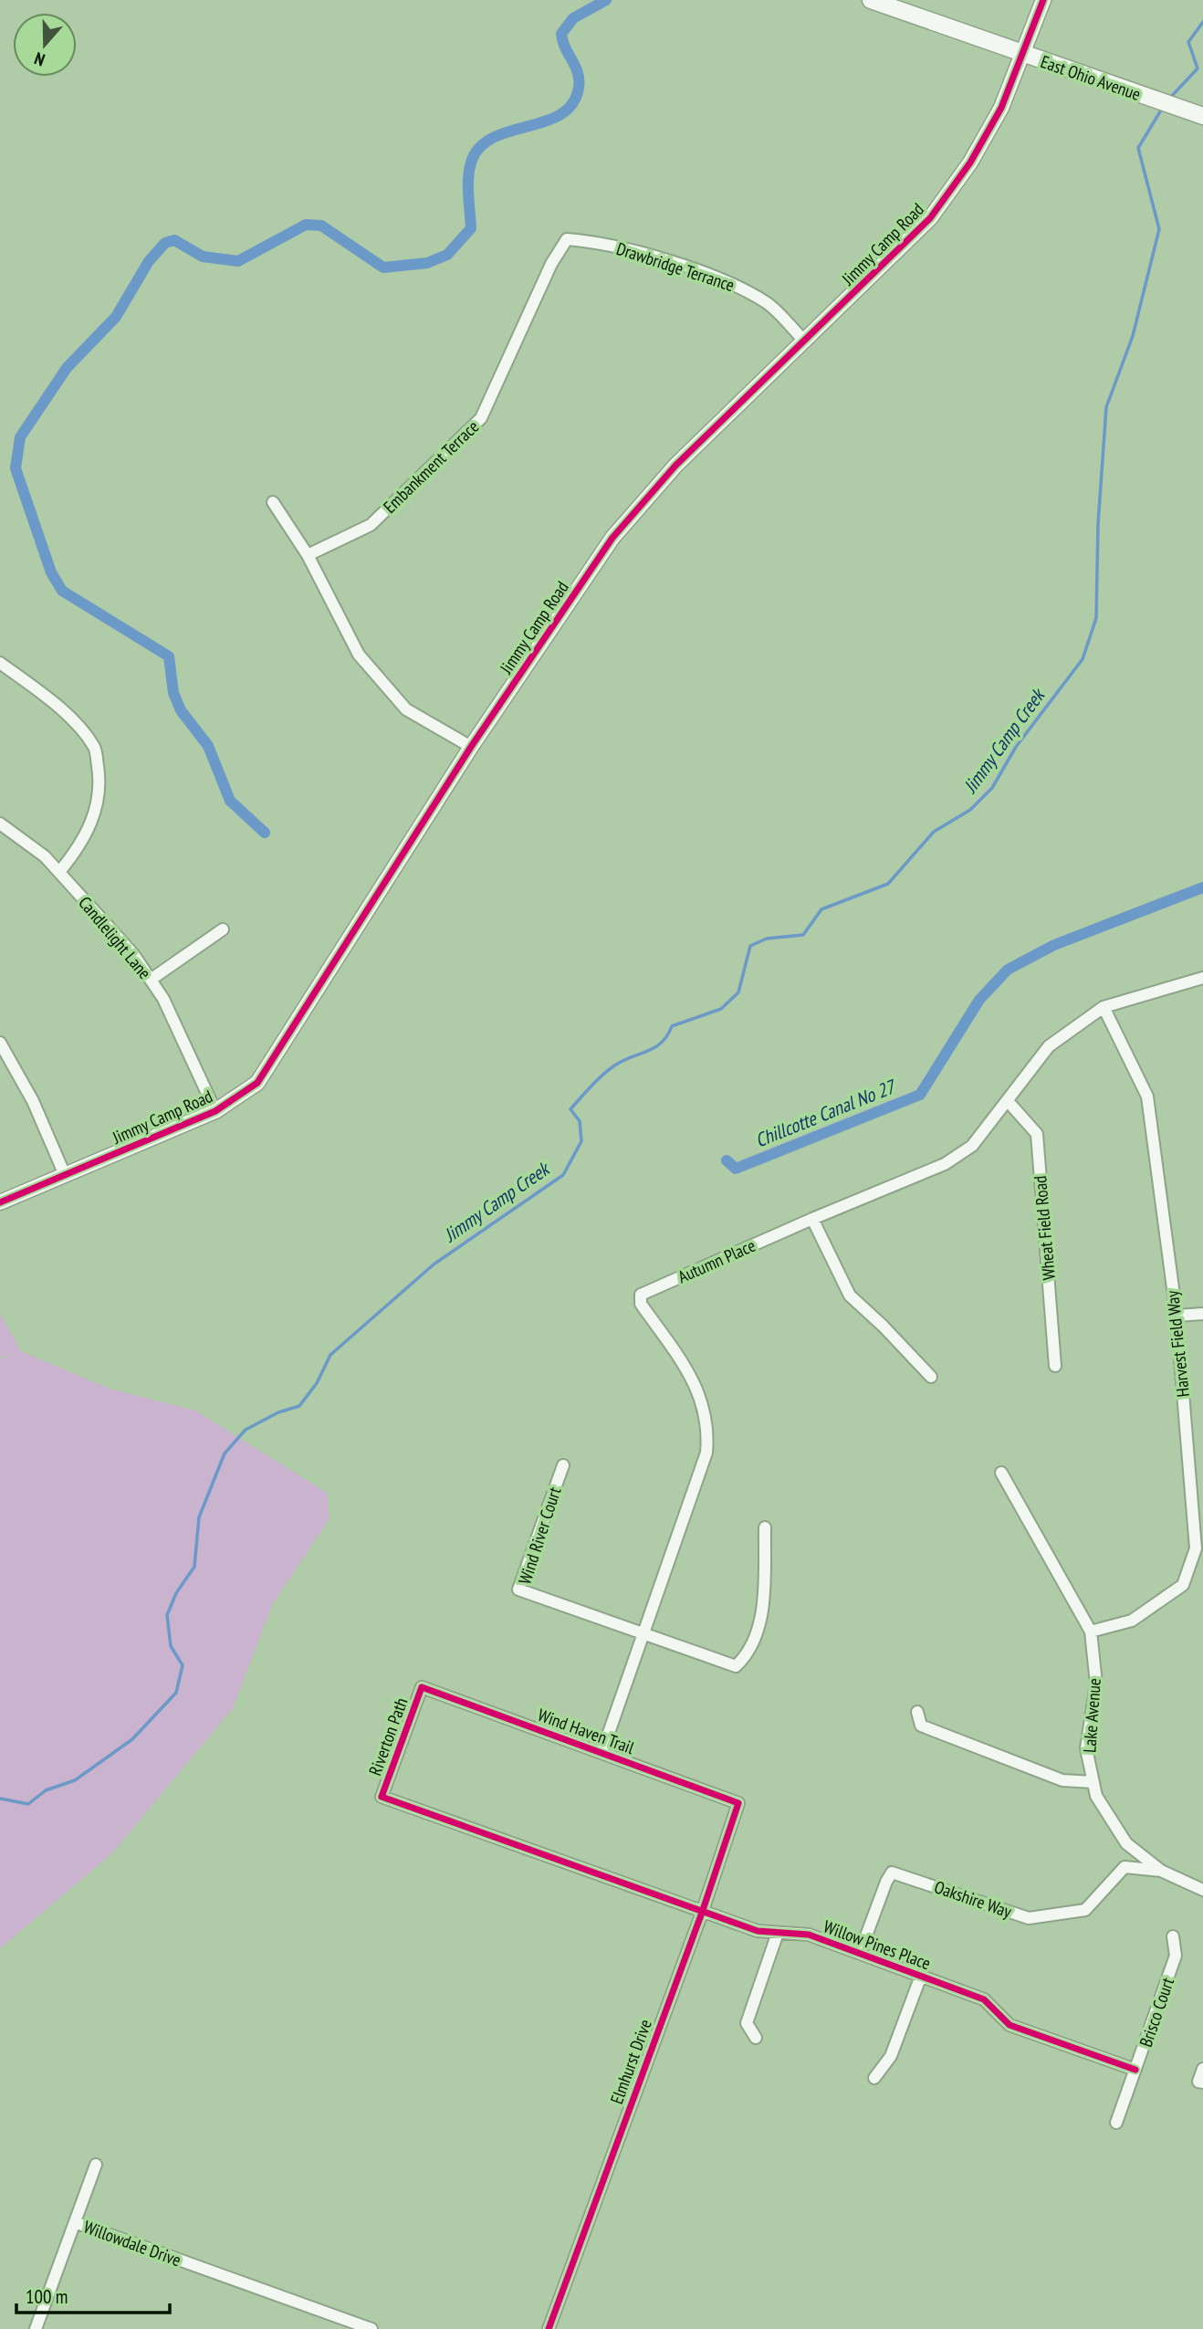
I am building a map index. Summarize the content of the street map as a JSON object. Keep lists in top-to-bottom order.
{
  "streets": {
    "main road": ["East Ohio Avenue"],
    "street": [
      "Jimmy Camp Road",
      "Drawbridge Terrance",
      "Embankment Terrace",
      "Candlelight Lane",
      "Wheat Field Road",
      "Autumn Place",
      "Harvest Field Way",
      "Wind River Court",
      "Lake Avenue",
      "Wind Haven Trail",
      "Riverton Path",
      "Oakshire Way",
      "Willow Pines Place",
      "Brisco Court",
      "Elmhurst Drive",
      "Willowdale Drive"
    ]
  },
  "crossings": [
    ["East Ohio Avenue", "Jimmy Camp Road"],
    ["Jimmy Camp Road", "Drawbridge Terrance"],
    ["Jimmy Camp Road", "Candlelight Lane"],
    ["Drawbridge Terrance", "Embankment Terrace"],
    ["Wheat Field Road", "Autumn Place"],
    ["Autumn Place", "Harvest Field Way"],
    ["Autumn Place", "Wind River Court"],
    ["Autumn Place", "Wind Haven Trail"],
    ["Harvest Field Way", "Lake Avenue"],
    ["Lake Avenue", "Oakshire Way"],
    ["Wind Haven Trail", "Riverton Path"],
    ["Wind Haven Trail", "Elmhurst Drive"],
    ["Riverton Path", "Willow Pines Place"],
    ["Oakshire Way", "Willow Pines Place"],
    ["Willow Pines Place", "Brisco Court"],
    ["Willow Pines Place", "Elmhurst Drive"]
  ],
  "water": ["Jimmy Camp Creek", "Chillcotte Canal No 27"],
  "scale_bar": "100 m",
  "north": "bottom"
}
